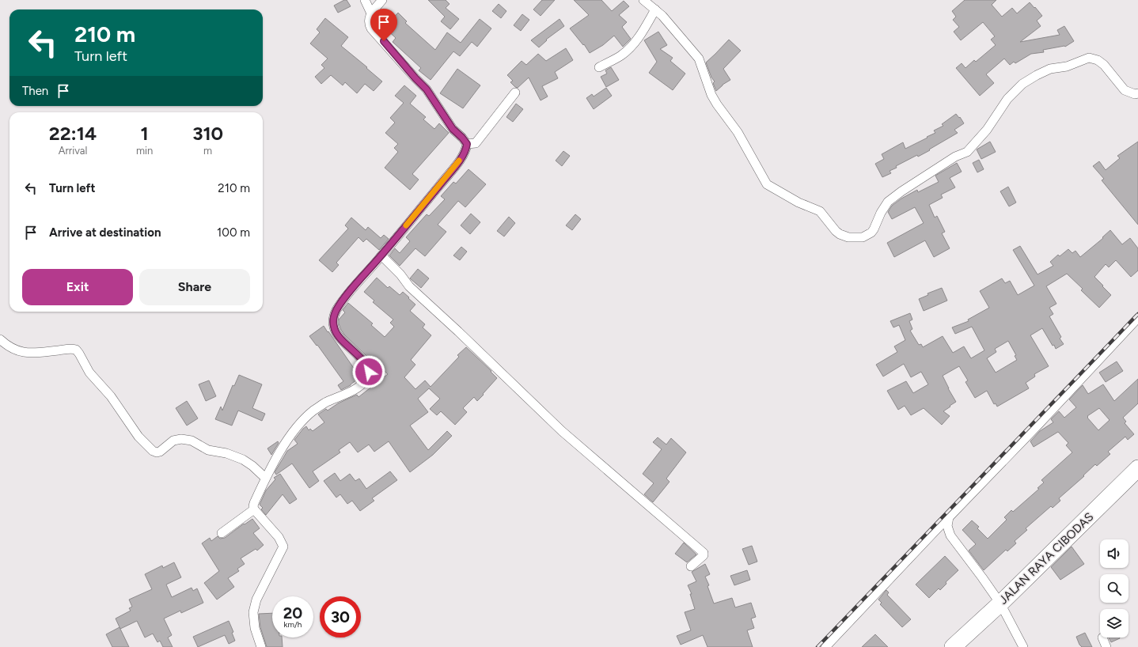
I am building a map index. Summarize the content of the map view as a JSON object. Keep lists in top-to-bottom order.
{
  "streets": {
    "highway": ["JALAN RAYA CIBODAS"]
  },
  "page": {
    "turn": ["210 m", "Turn left"],
    "then": "Then",
    "eta": [
      "22:14",
      "Arrival",
      "1",
      "min",
      "310",
      "m"
    ],
    "list": [
      {
        "name": "Turn left",
        "value": "210 m"
      },
      {
        "name": "Arrive at destination",
        "value": "100 m"
      }
    ],
    "buttons": ["Exit", "Share"],
    "speed": "20 km/h",
    "limit": "30"
  }
}
